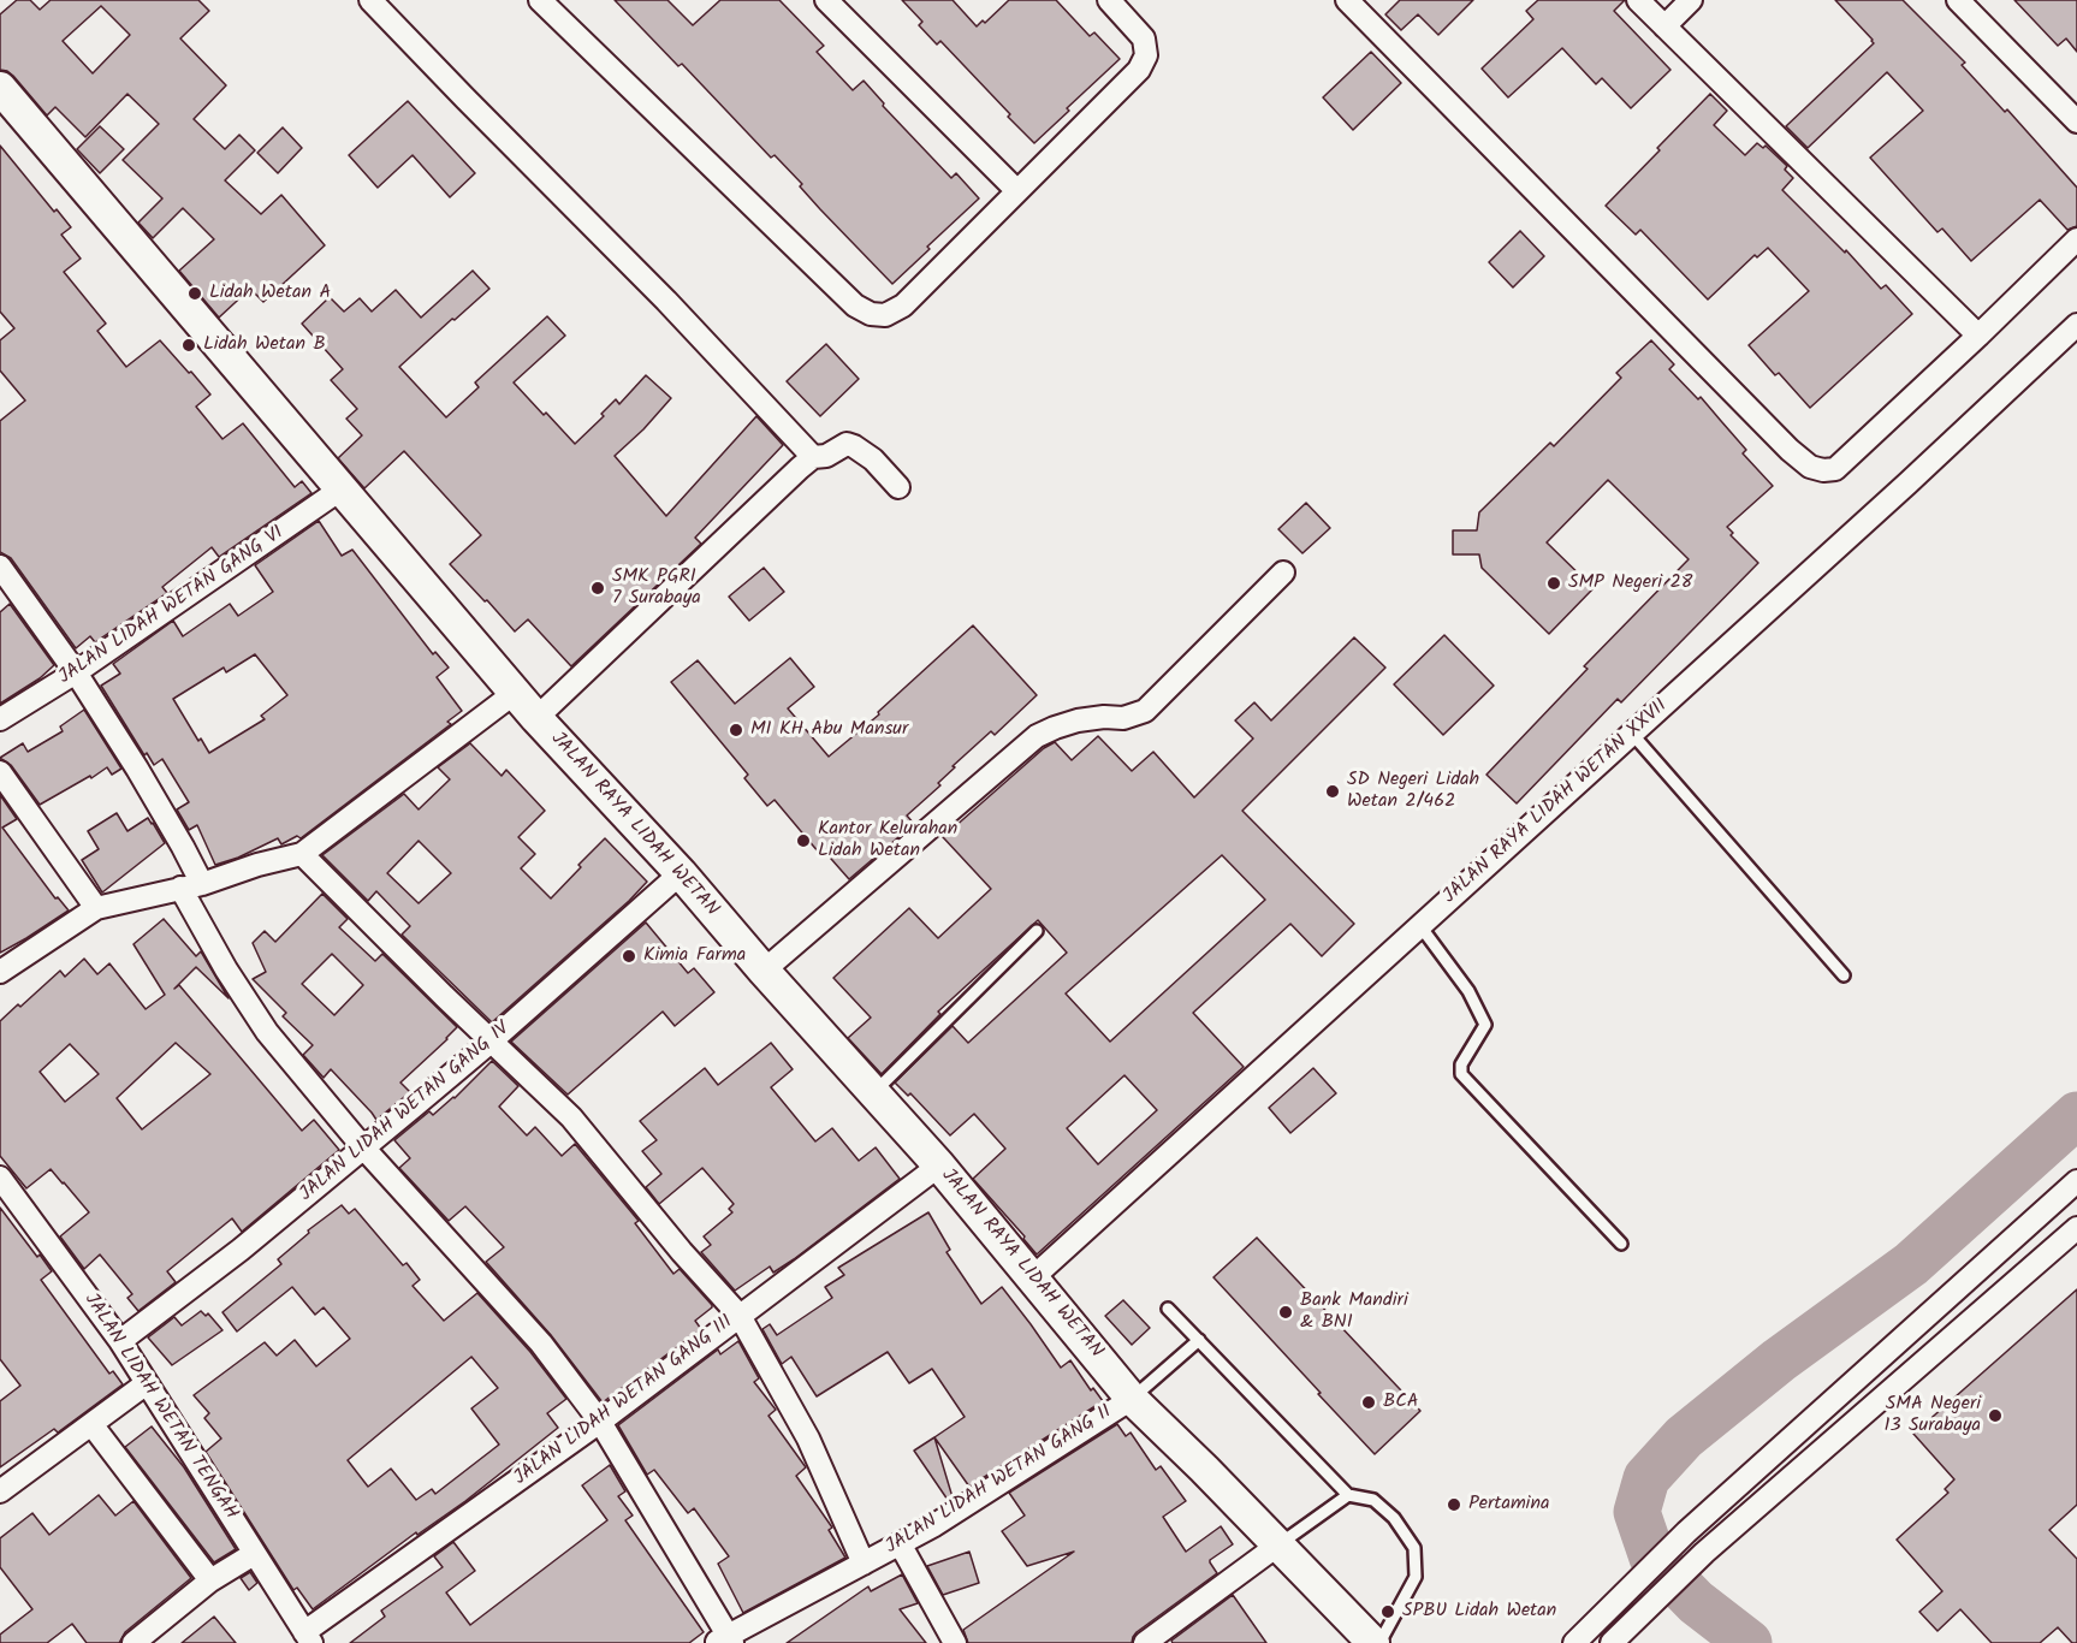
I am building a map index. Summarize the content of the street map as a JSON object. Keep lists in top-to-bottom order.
{
  "streets": {
    "main road": ["JALAN RAYA LIDAH WETAN"],
    "street": [
      "JALAN LIDAH WETAN GANG VI",
      "JALAN RAYA LIDAH WETAN XXVII",
      "JALAN LIDAH WETAN GANG IV",
      "JALAN LIDAH WETAN GANG III",
      "JALAN LIDAH WETAN TENGAH",
      "JALAN LIDAH WETAN GANG II"
    ]
  },
  "crossings": [
    ["JALAN LIDAH WETAN GANG VI", "JALAN RAYA LIDAH WETAN"],
    ["JALAN RAYA LIDAH WETAN XXVII", "JALAN RAYA LIDAH WETAN"],
    ["JALAN RAYA LIDAH WETAN", "JALAN LIDAH WETAN GANG IV"],
    ["JALAN RAYA LIDAH WETAN", "JALAN LIDAH WETAN GANG III"],
    ["JALAN RAYA LIDAH WETAN", "JALAN LIDAH WETAN GANG II"],
    ["JALAN LIDAH WETAN GANG IV", "JALAN LIDAH WETAN TENGAH"],
    ["JALAN LIDAH WETAN GANG III", "JALAN LIDAH WETAN TENGAH"]
  ],
  "places": [
    "Lidah Wetan A",
    "Lidah Wetan B",
    "SMP Negeri 28",
    "SMK PGRI 7 Surabaya",
    "MI KH Abu Mansur",
    "SD Negeri Lidah Wetan 2/462",
    "Kantor Kelurahan Lidah Wetan",
    "Kimia Farma",
    "Bank Mandiri & BNI",
    "BCA",
    "SMA Negeri 13 Surabaya",
    "Pertamina",
    "SPBU Lidah Wetan"
  ]
}
